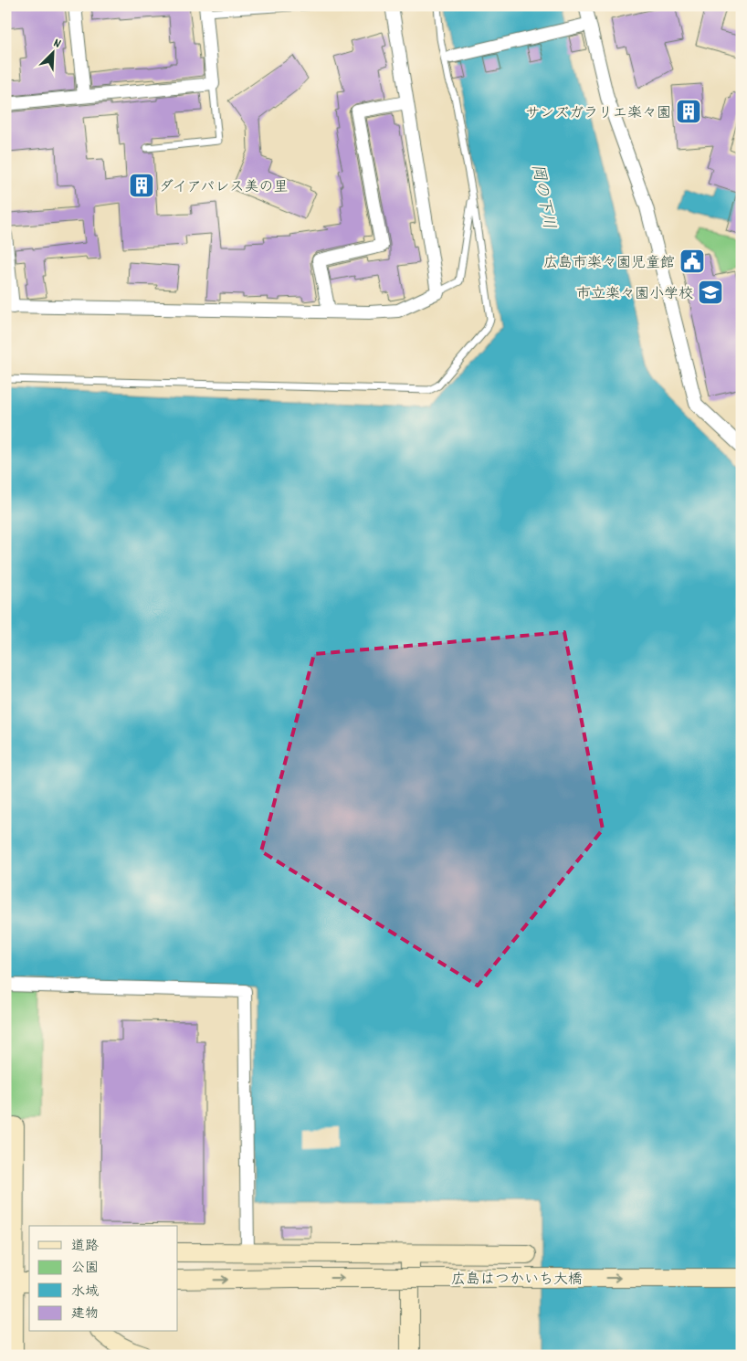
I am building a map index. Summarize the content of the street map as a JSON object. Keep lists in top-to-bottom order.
{
  "streets": {
    "street": ["広島はつかいち大橋"]
  },
  "water": ["岡の下川"],
  "places": {
    "building": ["サンズガラリエ楽々園", "ダイアパレス美の里"],
    "public building": ["広島市楽々園児童館"],
    "school or university": ["市立楽々園小学校"]
  },
  "legend": [
    "道路",
    "公園",
    "水域",
    "建物"
  ],
  "north": "top right"
}
